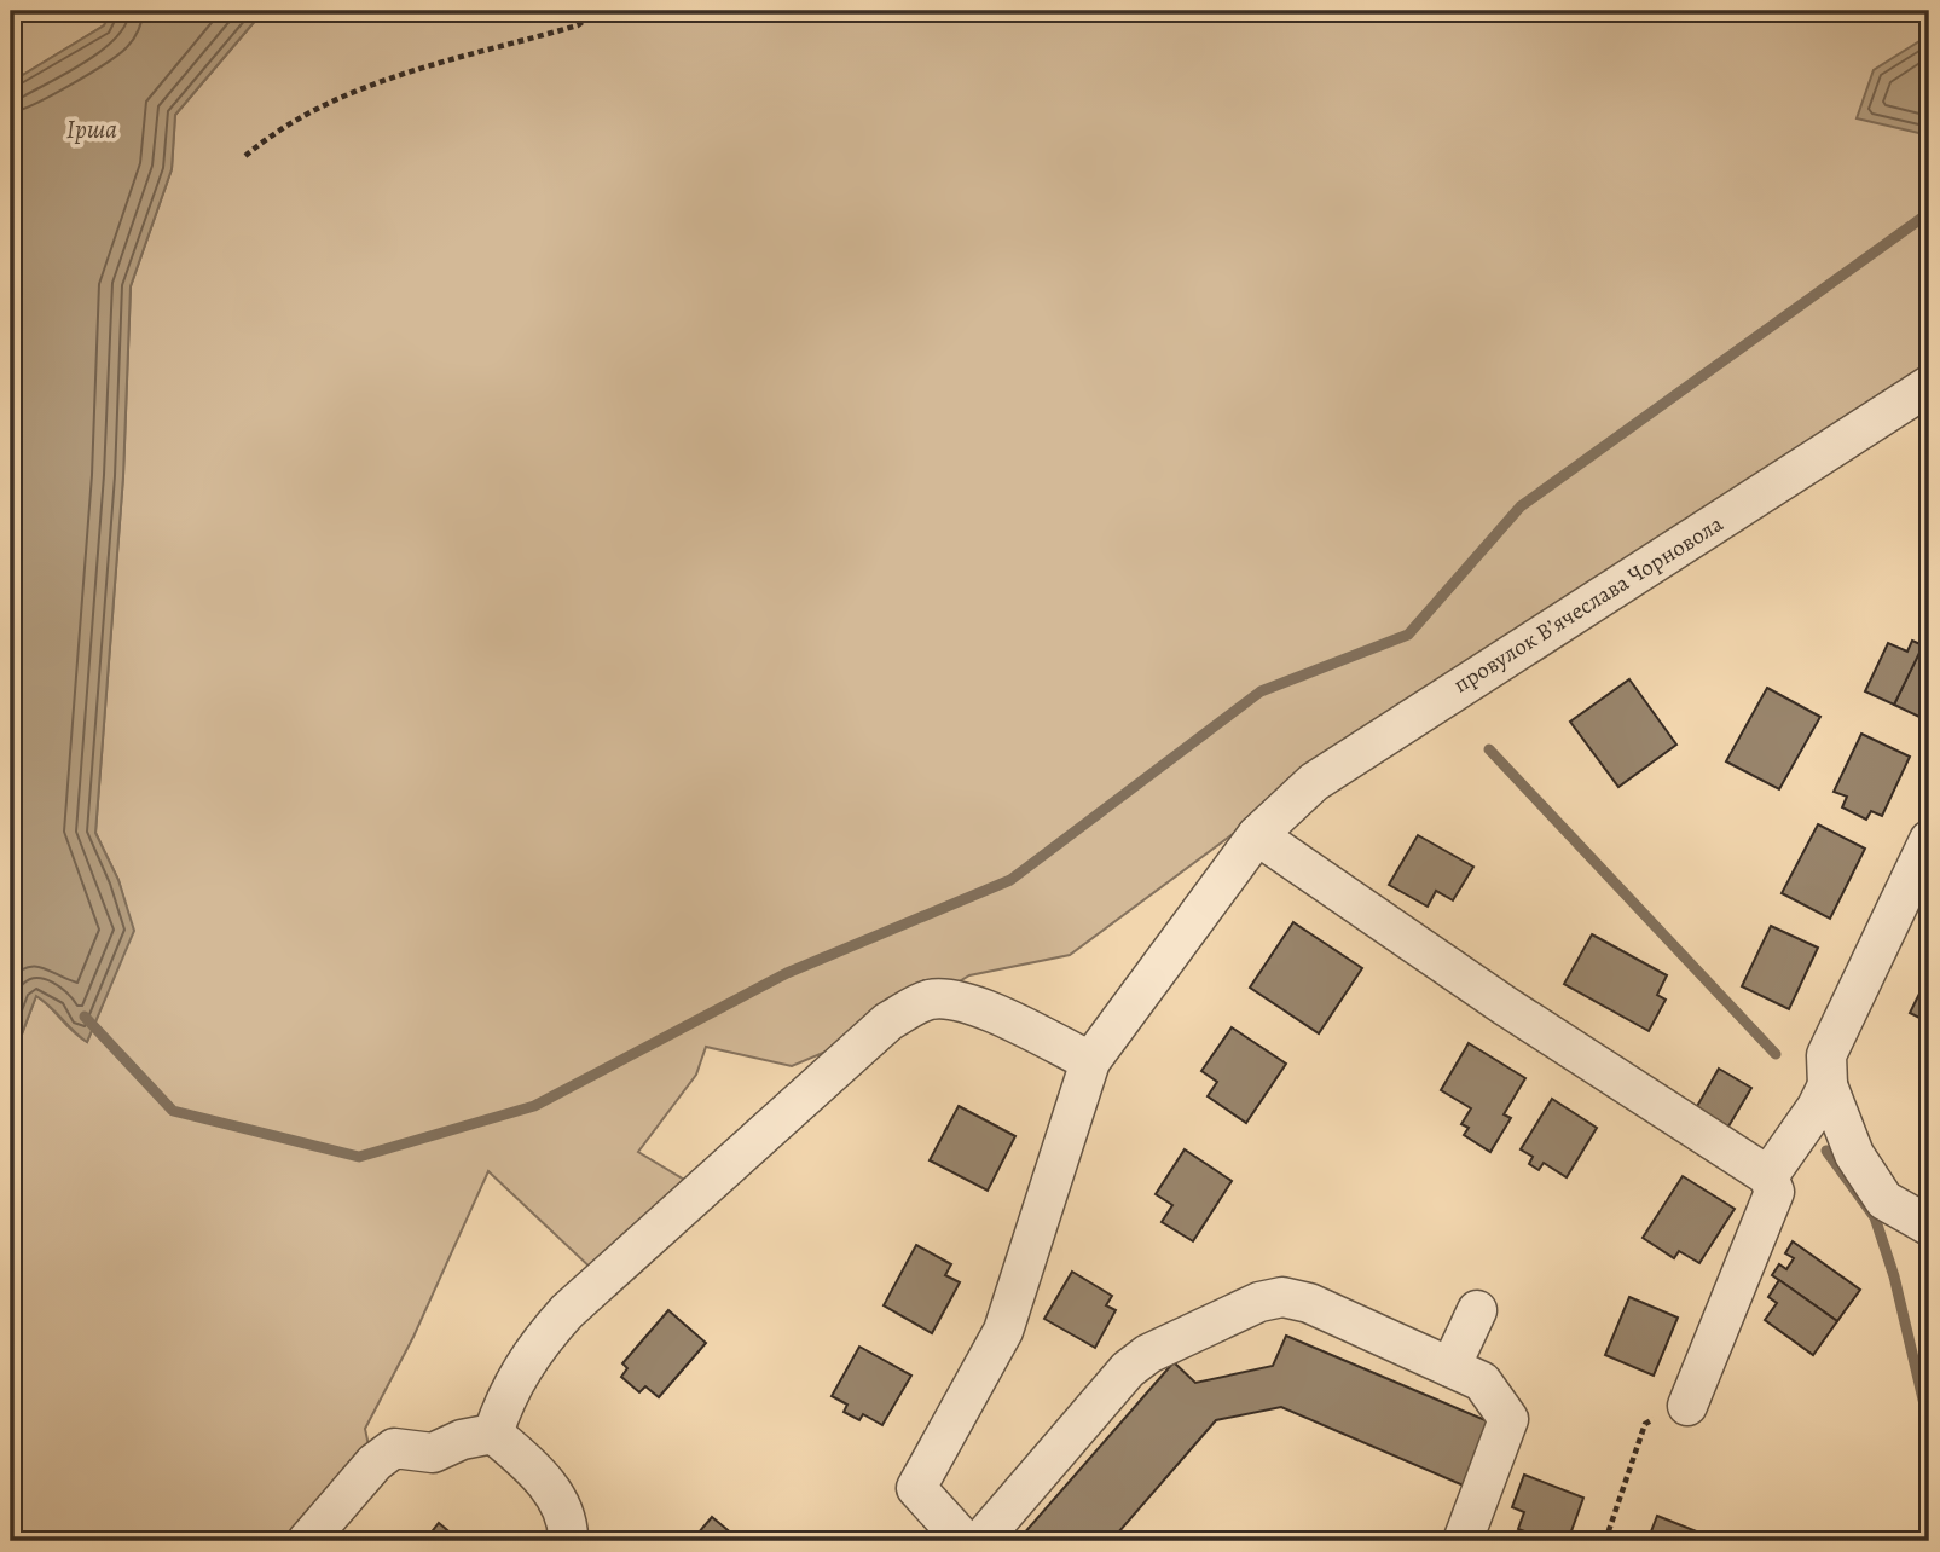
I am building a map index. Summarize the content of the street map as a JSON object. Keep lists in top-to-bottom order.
{
  "streets": {
    "street": ["провулок Вʼячеслава Чорновола"]
  },
  "water": ["Ірша"]
}
